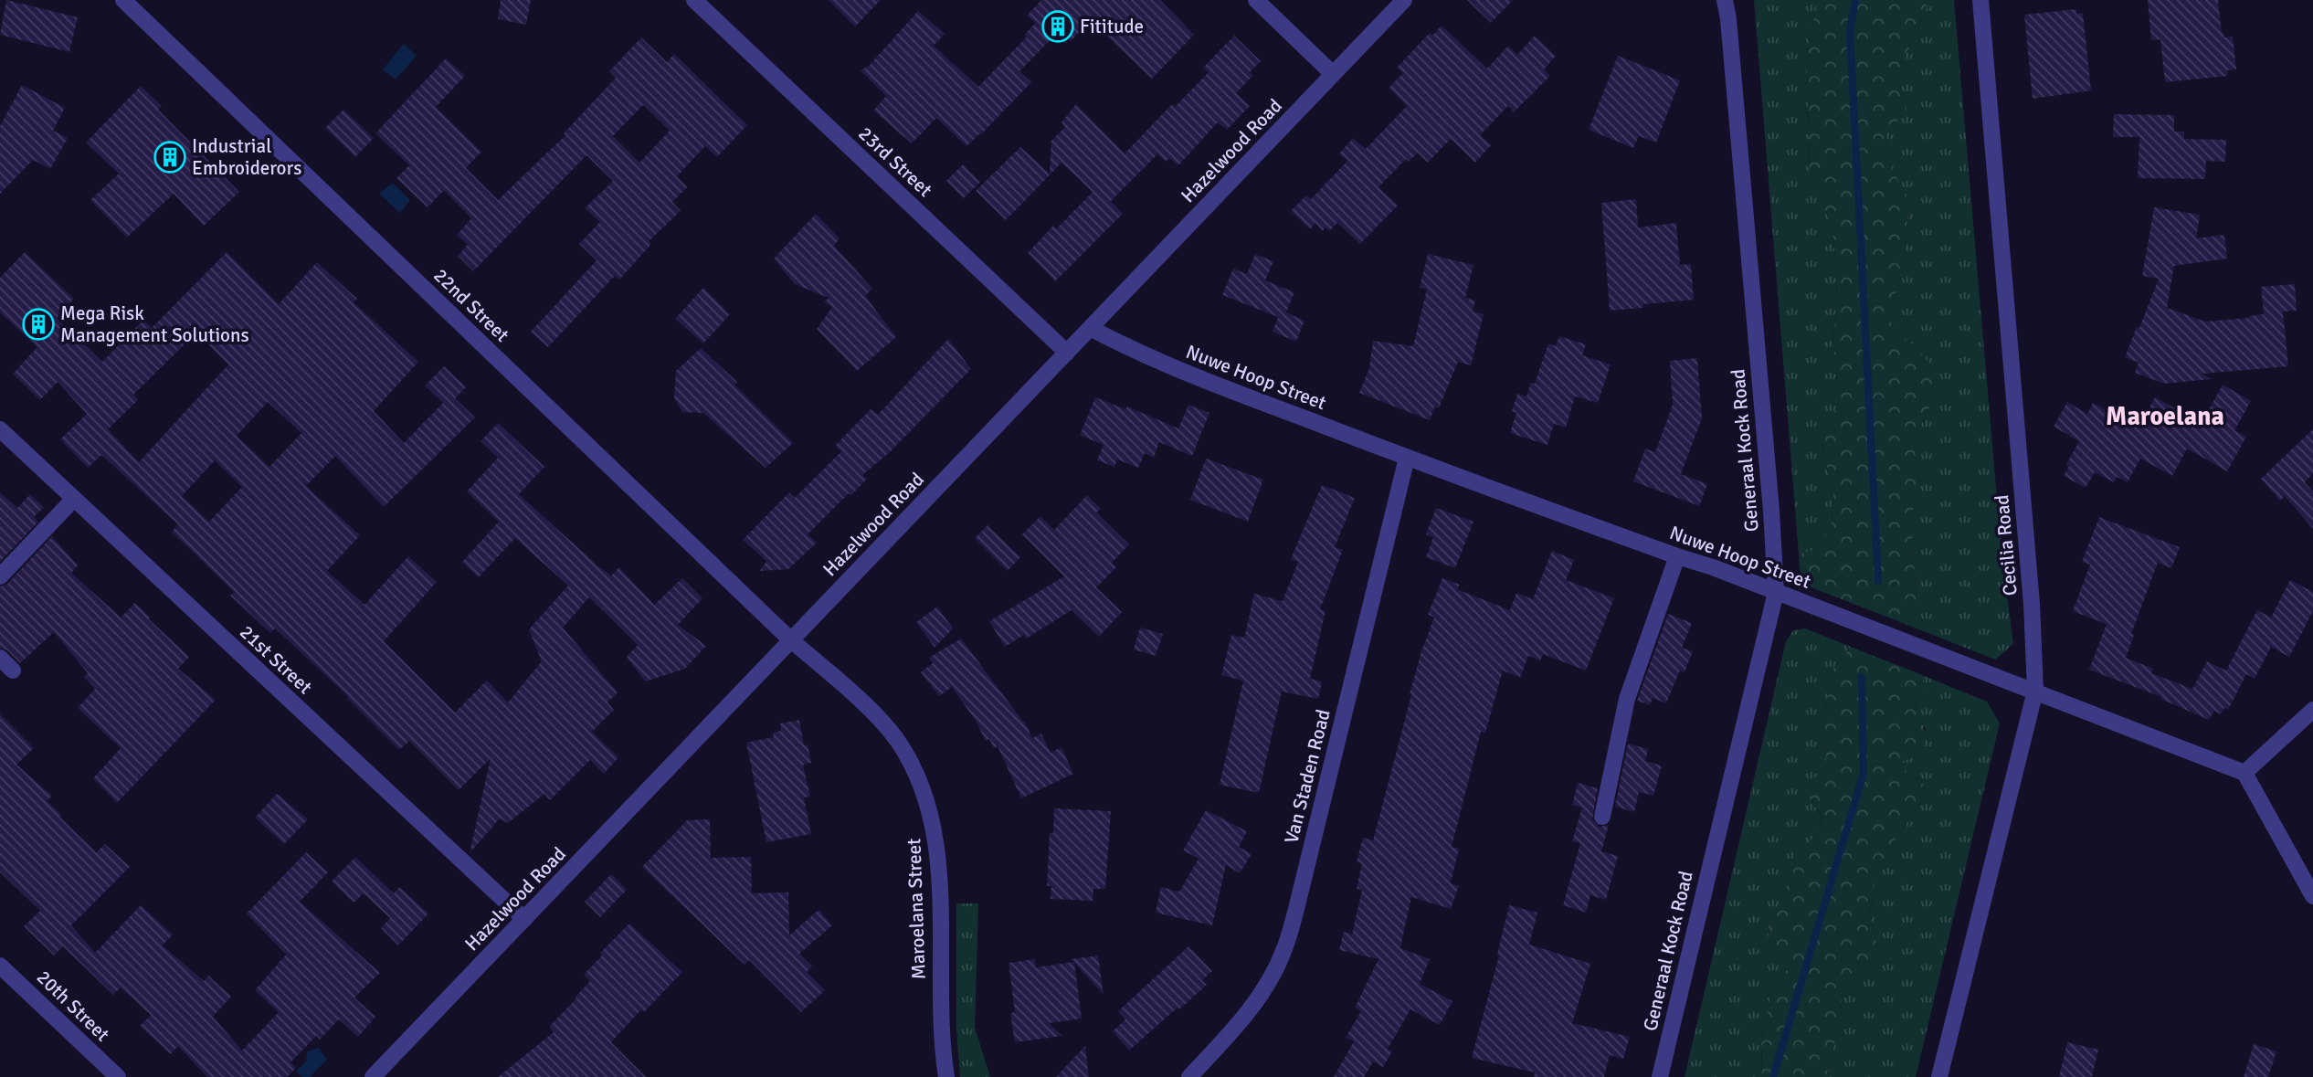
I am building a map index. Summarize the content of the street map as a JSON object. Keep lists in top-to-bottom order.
{
  "streets": {
    "street": [
      "Hazelwood Road",
      "23rd Street",
      "22nd Street",
      "Nuwe Hoop Street",
      "Generaal Kock Road",
      "Cecilia Road",
      "21st Street",
      "Van Staden Road",
      "Maroelana Street",
      "20th Street"
    ]
  },
  "crossings": [
    ["Hazelwood Road", "23rd Street"],
    ["Hazelwood Road", "22nd Street"],
    ["Hazelwood Road", "Nuwe Hoop Street"],
    ["Hazelwood Road", "21st Street"],
    ["Hazelwood Road", "Maroelana Street"],
    ["22nd Street", "Maroelana Street"],
    ["Nuwe Hoop Street", "Generaal Kock Road"],
    ["Nuwe Hoop Street", "Cecilia Road"],
    ["Nuwe Hoop Street", "Van Staden Road"]
  ],
  "districts": ["Maroelana"],
  "places": {
    "building": ["Fititude", "Industrial Embroiderors", "Mega Risk Management Solutions"]
  }
}
